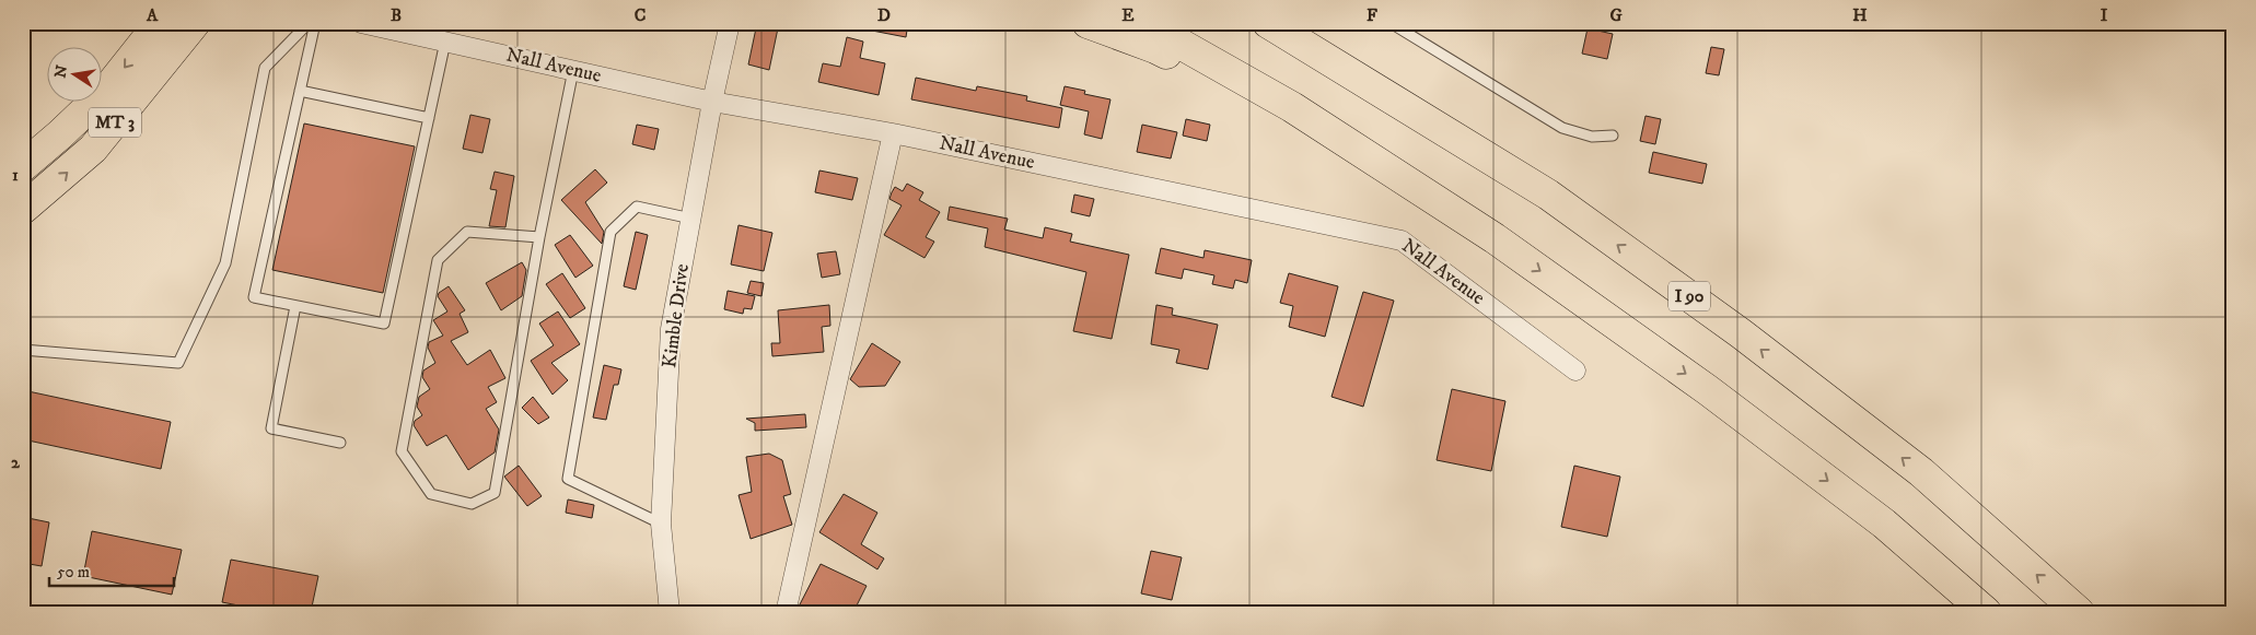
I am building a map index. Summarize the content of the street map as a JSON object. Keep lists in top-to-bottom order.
{
  "streets": {
    "main road": ["MT 3", "I 90"],
    "street": ["Nall Avenue", "Kimble Drive"]
  },
  "crossings": [
    ["Nall Avenue", "Kimble Drive"]
  ],
  "scale_bar": "50 m",
  "north": "left",
  "grid": {
    "columns": [
      "A",
      "B",
      "C",
      "D",
      "E",
      "F",
      "G",
      "H",
      "I"
    ],
    "rows": ["1", "2"]
  }
}
